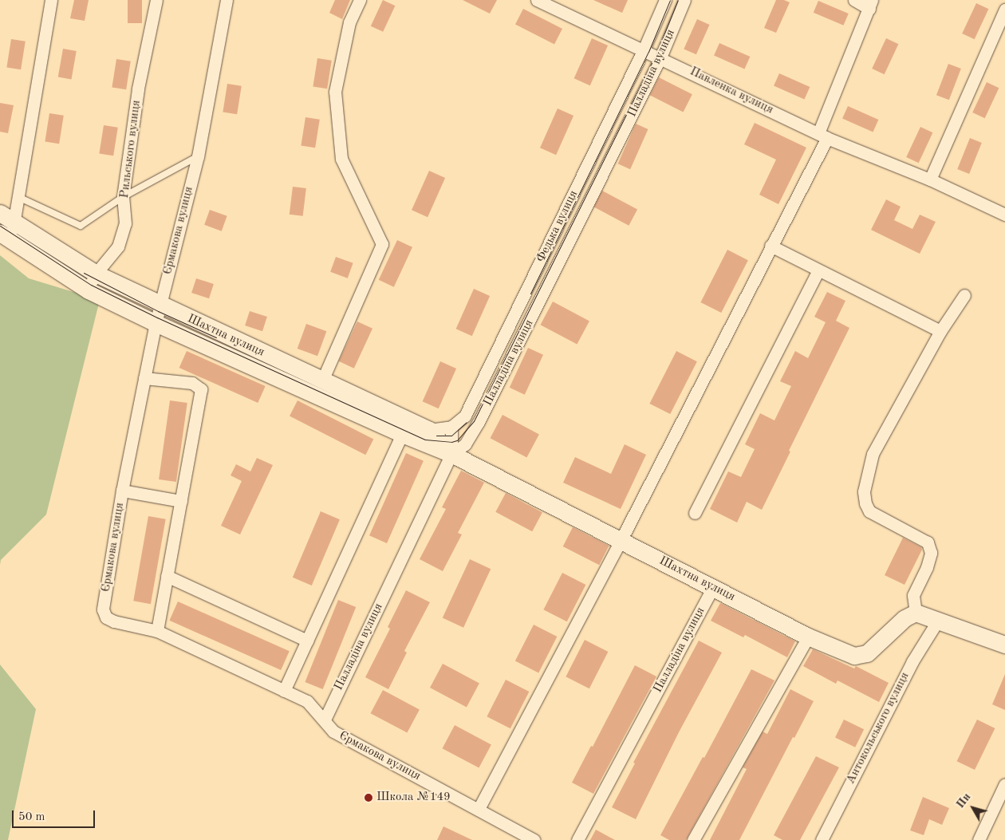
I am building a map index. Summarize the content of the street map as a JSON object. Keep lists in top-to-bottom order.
{
  "streets": {
    "main road": ["Шахтна вулиця"],
    "street": [
      "Палладіна вулиця",
      "Павленка вулиця",
      "Рильського вулиця",
      "Федька вулиця",
      "Єрмакова вулиця",
      "Антокольського вулиця"
    ]
  },
  "crossings": [
    ["Палладіна вулиця", "Павленка вулиця"],
    ["Палладіна вулиця", "Єрмакова вулиця"],
    ["Палладіна вулиця", "Шахтна вулиця"],
    ["Павленка вулиця", "Федька вулиця"],
    ["Рильського вулиця", "Шахтна вулиця"],
    ["Єрмакова вулиця", "Шахтна вулиця"]
  ],
  "places": ["Школа №149"],
  "scale_bar": "50 m",
  "north": "top left"
}
